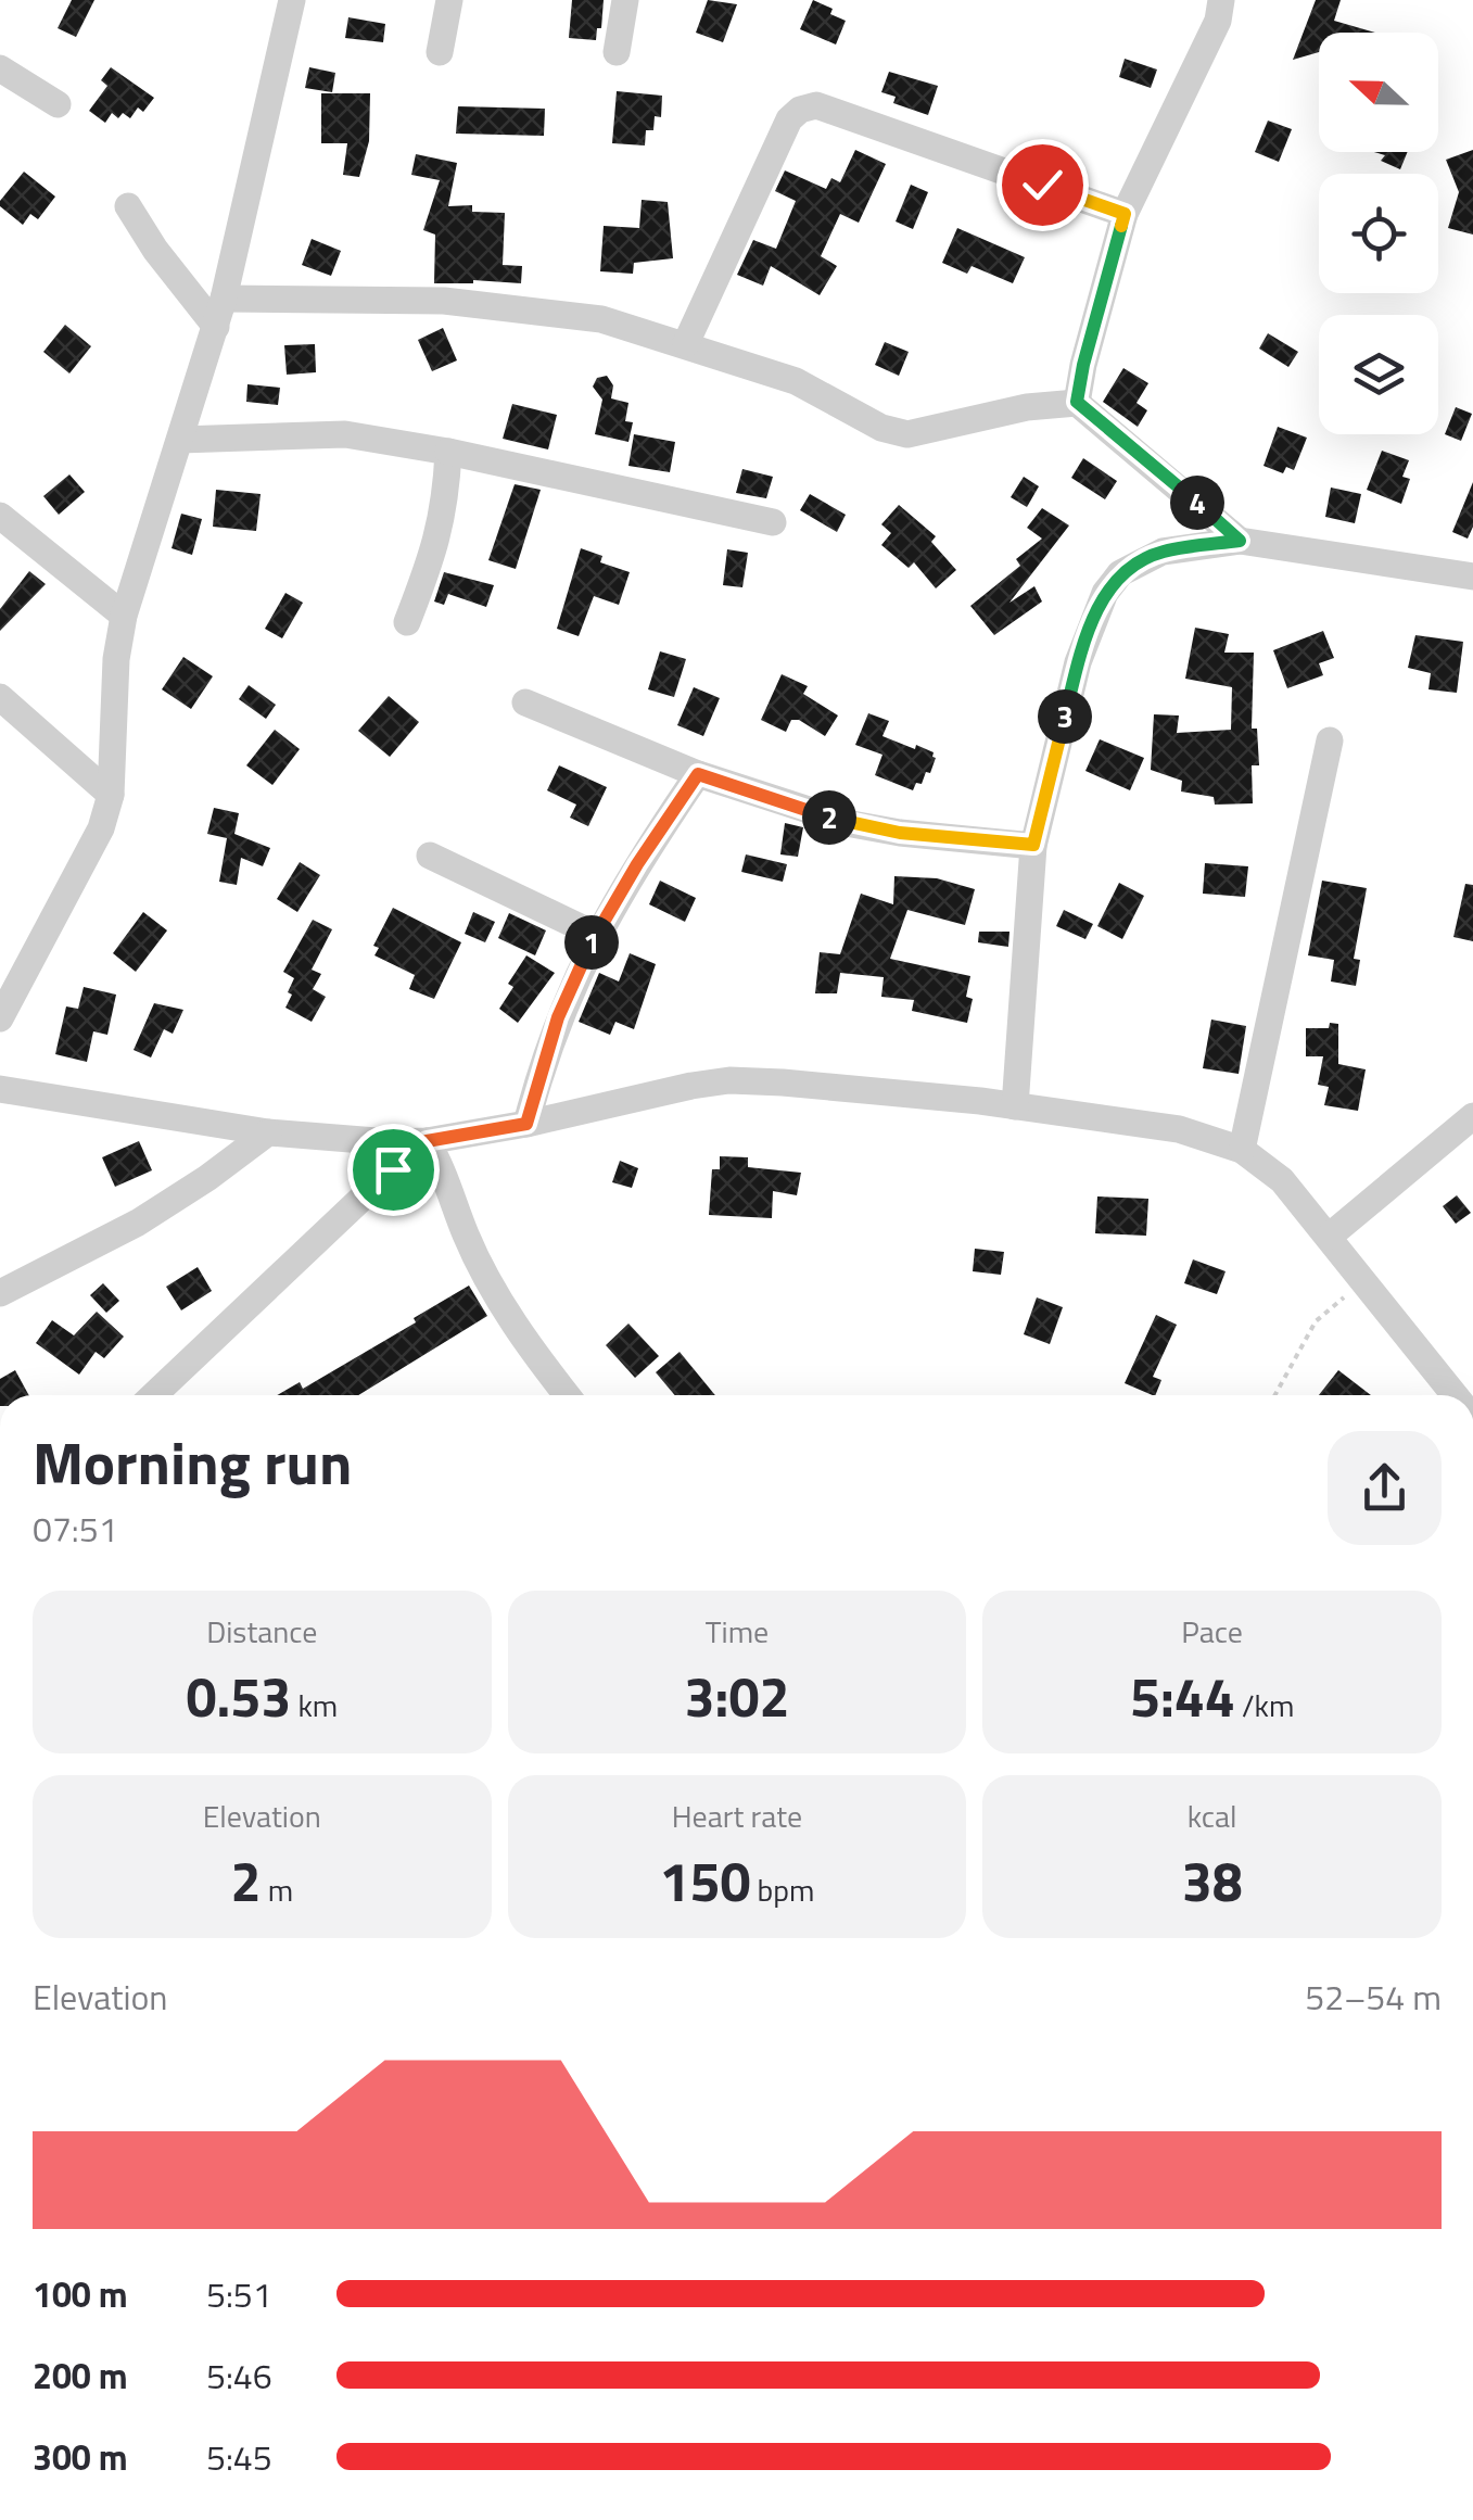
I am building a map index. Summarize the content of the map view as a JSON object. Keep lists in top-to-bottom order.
{
  "north": "left",
  "page": {
    "pins": [
      "4",
      "3",
      "2",
      "1"
    ],
    "heading": ["Morning run", "07:51"],
    "stats": [
      ["Distance", "0.53 km"],
      ["Time", "3:02"],
      ["Pace", "5:44 /km"],
      ["Elevation", "2 m"],
      ["Heart rate", "150 bpm"],
      ["kcal", "38"]
    ],
    "chart": ["Elevation", "52–54 m"],
    "list": [
      {
        "name": "100 m",
        "note": "5:51"
      },
      {
        "name": "200 m",
        "note": "5:46"
      },
      {
        "name": "300 m",
        "note": "5:45"
      }
    ]
  }
}
